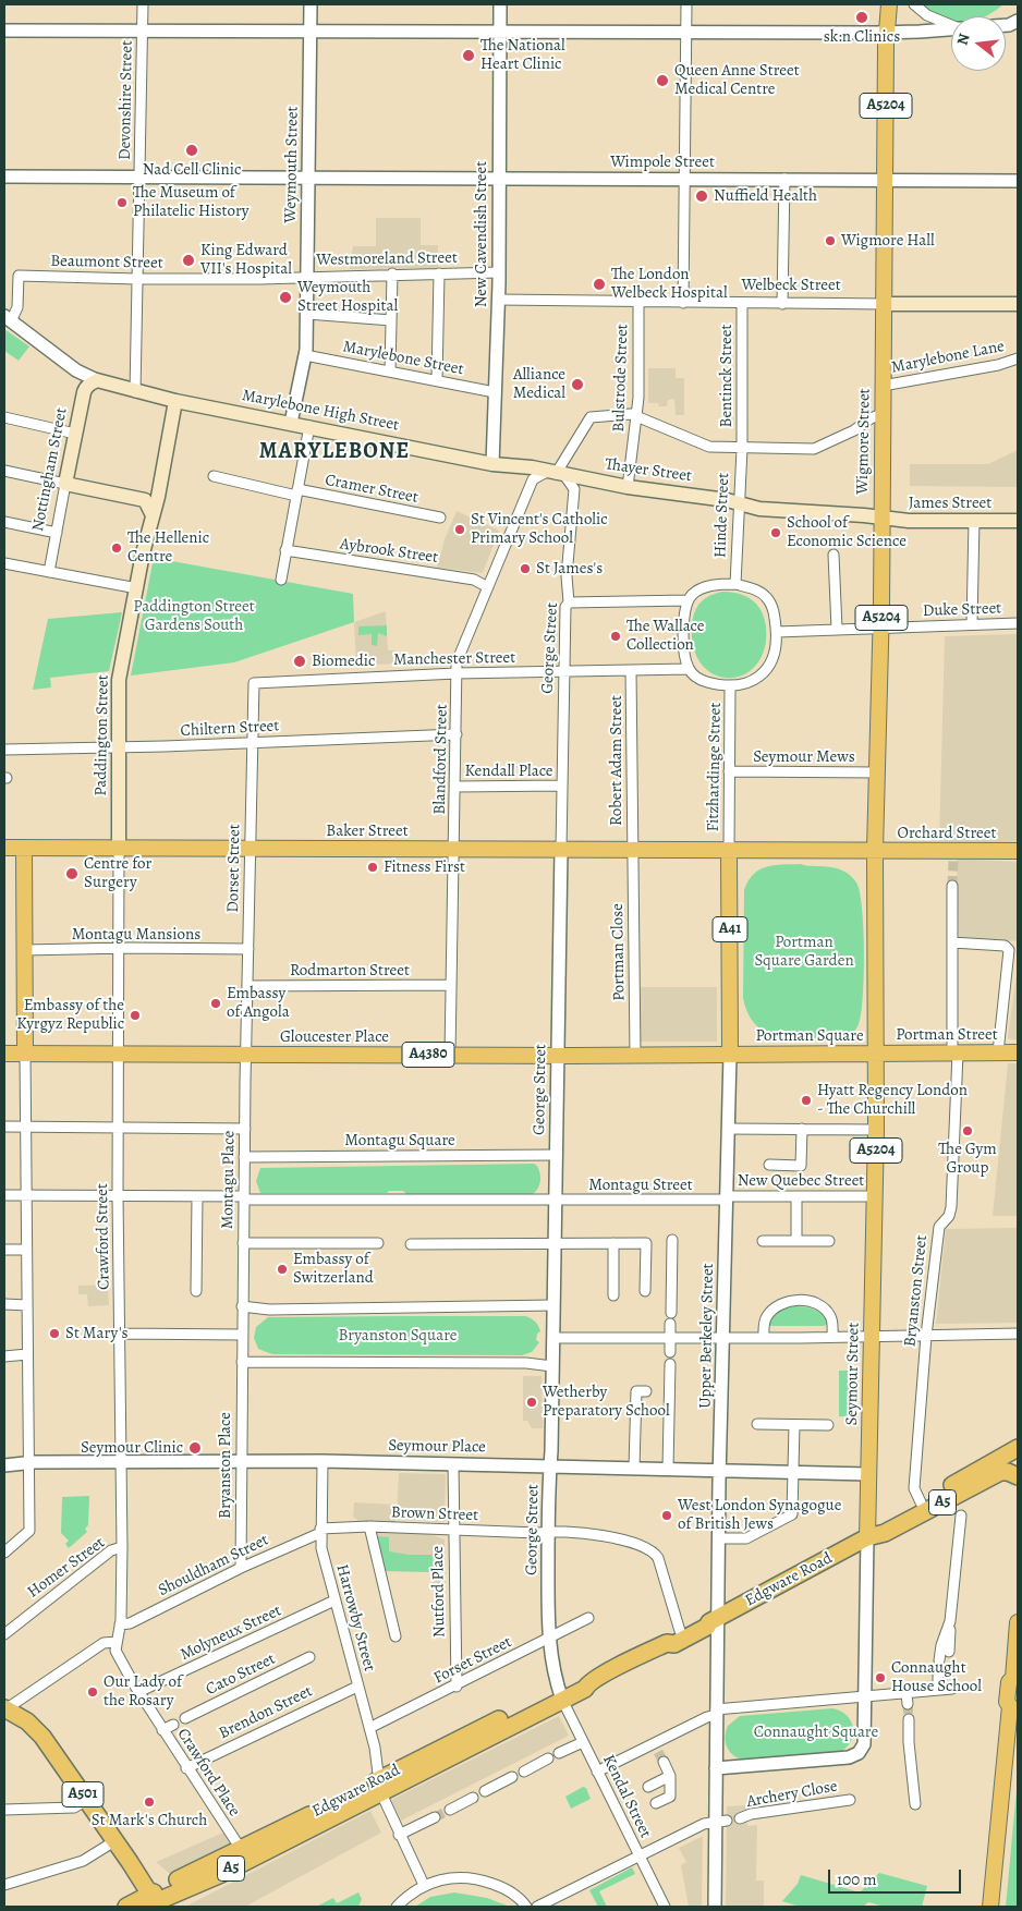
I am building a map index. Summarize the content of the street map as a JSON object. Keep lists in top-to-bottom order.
{
  "streets": {
    "highway": ["A5", "Edgware Road", "A501"],
    "main road": [
      "A5204",
      "Welbeck Street",
      "Marylebone High Street",
      "Wigmore Street",
      "Nottingham Street",
      "Thayer Street",
      "James Street",
      "Paddington Street",
      "Baker Street",
      "Orchard Street",
      "A41",
      "Portman Street",
      "Portman Square",
      "Gloucester Place",
      "A4380",
      "Seymour Street"
    ],
    "street": [
      "Devonshire Street",
      "Wimpole Street",
      "Weymouth Street",
      "New Cavendish Street",
      "Westmoreland Street",
      "Beaumont Street",
      "Marylebone Lane",
      "Marylebone Street",
      "Bentinck Street",
      "Bulstrode Street",
      "Cramer Street",
      "Hinde Street",
      "Aybrook Street",
      "Duke Street",
      "George Street",
      "Manchester Street",
      "Chiltern Street",
      "Seymour Mews",
      "Blandford Street",
      "Robert Adam Street",
      "Fitzhardinge Street",
      "Kendall Place",
      "Dorset Street",
      "Montagu Mansions",
      "Portman Close",
      "Rodmarton Street",
      "Montagu Square",
      "Montagu Place",
      "New Quebec Street",
      "Montagu Street",
      "Crawford Street",
      "Bryanston Street",
      "Upper Berkeley Street",
      "Seymour Place",
      "Bryanston Place",
      "Brown Street",
      "Shouldham Street",
      "Homer Street",
      "Nutford Place",
      "Harrowby Street",
      "Molyneux Street",
      "Forset Street",
      "Cato Street",
      "Brendon Street",
      "Crawford Place",
      "Archery Close",
      "Kendal Street"
    ]
  },
  "crossings": [
    ["Devonshire Street", "Wimpole Street"],
    ["Devonshire Street", "Beaumont Street"],
    ["Devonshire Street", "Marylebone High Street"],
    ["A5204", "Wigmore Street"],
    ["Wimpole Street", "Weymouth Street"],
    ["Wimpole Street", "New Cavendish Street"],
    ["Wimpole Street", "Wigmore Street"],
    ["Weymouth Street", "Westmoreland Street"],
    ["Weymouth Street", "Beaumont Street"],
    ["Weymouth Street", "Marylebone Street"],
    ["Weymouth Street", "Marylebone High Street"],
    ["New Cavendish Street", "Westmoreland Street"],
    ["New Cavendish Street", "Welbeck Street"],
    ["New Cavendish Street", "Marylebone Street"],
    ["New Cavendish Street", "Marylebone High Street"],
    ["Westmoreland Street", "Beaumont Street"],
    ["Welbeck Street", "Bentinck Street"],
    ["Welbeck Street", "Bulstrode Street"],
    ["Welbeck Street", "Wigmore Street"],
    ["Marylebone Lane", "Wigmore Street"],
    ["Bentinck Street", "Hinde Street"],
    ["Bulstrode Street", "Thayer Street"],
    ["Marylebone High Street", "Nottingham Street"],
    ["Marylebone High Street", "Thayer Street"],
    ["Marylebone High Street", "Paddington Street"],
    ["Marylebone High Street", "Blandford Street"],
    ["Wigmore Street", "Thayer Street"],
    ["Wigmore Street", "James Street"],
    ["Wigmore Street", "Duke Street"],
    ["Wigmore Street", "Seymour Mews"],
    ["Wigmore Street", "Orchard Street"],
    ["Wigmore Street", "Portman Square"],
    ["Thayer Street", "James Street"],
    ["Thayer Street", "Hinde Street"],
    ["Hinde Street", "Duke Street"],
    ["Hinde Street", "Manchester Street"],
    ["Hinde Street", "Fitzhardinge Street"],
    ["Aybrook Street", "Blandford Street"],
    ["Duke Street", "Manchester Street"],
    ["Duke Street", "Fitzhardinge Street"],
    ["George Street", "Manchester Street"],
    ["George Street", "Kendall Place"],
    ["George Street", "Baker Street"],
    ["George Street", "Gloucester Place"],
    ["George Street", "Montagu Square"],
    ["George Street", "Montagu Street"],
    ["George Street", "Seymour Place"],
    ["George Street", "Brown Street"],
    ["George Street", "Edgware Road"],
    ["George Street", "Forset Street"],
    ["George Street", "Kendal Street"],
    ["Manchester Street", "Blandford Street"],
    ["Manchester Street", "Robert Adam Street"],
    ["Manchester Street", "Fitzhardinge Street"],
    ["Manchester Street", "Dorset Street"],
    ["Chiltern Street", "Paddington Street"],
    ["Chiltern Street", "Blandford Street"],
    ["Chiltern Street", "Dorset Street"],
    ["Paddington Street", "Baker Street"],
    ["Paddington Street", "Crawford Street"],
    ["Seymour Mews", "Fitzhardinge Street"],
    ["Blandford Street", "Kendall Place"],
    ["Blandford Street", "Baker Street"],
    ["Blandford Street", "Rodmarton Street"],
    ["Blandford Street", "Gloucester Place"],
    ["Robert Adam Street", "Baker Street"],
    ["Robert Adam Street", "Portman Close"],
    ["Fitzhardinge Street", "Baker Street"],
    ["Fitzhardinge Street", "A41"],
    ["Baker Street", "Dorset Street"],
    ["Baker Street", "A41"],
    ["Baker Street", "Portman Close"],
    ["Baker Street", "Crawford Street"],
    ["Orchard Street", "Portman Square"],
    ["Dorset Street", "Montagu Mansions"],
    ["Dorset Street", "Rodmarton Street"],
    ["Dorset Street", "Gloucester Place"],
    ["Dorset Street", "Montagu Place"],
    ["A41", "Portman Square"],
    ["A41", "Gloucester Place"],
    ["A41", "Upper Berkeley Street"],
    ["Montagu Mansions", "Crawford Street"],
    ["Portman Close", "Gloucester Place"],
    ["Portman Street", "Portman Square"],
    ["Portman Street", "Bryanston Street"],
    ["Portman Street", "Seymour Street"],
    ["Portman Square", "Gloucester Place"],
    ["Portman Square", "Upper Berkeley Street"],
    ["Portman Square", "Seymour Street"],
    ["Gloucester Place", "Montagu Place"],
    ["Gloucester Place", "Crawford Street"],
    ["Gloucester Place", "Upper Berkeley Street"],
    ["Montagu Square", "Montagu Place"],
    ["New Quebec Street", "Montagu Street"],
    ["New Quebec Street", "Upper Berkeley Street"],
    ["New Quebec Street", "Seymour Street"],
    ["Montagu Street", "Upper Berkeley Street"],
    ["Crawford Street", "Seymour Place"],
    ["Crawford Street", "Shouldham Street"],
    ["Crawford Street", "Homer Street"],
    ["Crawford Street", "Crawford Place"],
    ["Bryanston Street", "Edgware Road"],
    ["Upper Berkeley Street", "Seymour Place"],
    ["Upper Berkeley Street", "Edgware Road"],
    ["Seymour Street", "Seymour Place"],
    ["Seymour Street", "Edgware Road"],
    ["Seymour Place", "Bryanston Place"],
    ["Seymour Place", "Nutford Place"],
    ["Seymour Place", "Harrowby Street"],
    ["Bryanston Place", "Shouldham Street"],
    ["Brown Street", "Shouldham Street"],
    ["Brown Street", "Edgware Road"],
    ["Brown Street", "Nutford Place"],
    ["Brown Street", "Harrowby Street"],
    ["Shouldham Street", "Harrowby Street"],
    ["Shouldham Street", "Crawford Place"],
    ["Edgware Road", "Harrowby Street"],
    ["Edgware Road", "Crawford Place"],
    ["Edgware Road", "A501"],
    ["Edgware Road", "Kendal Street"],
    ["Nutford Place", "Forset Street"],
    ["Harrowby Street", "Molyneux Street"],
    ["Harrowby Street", "Forset Street"],
    ["Harrowby Street", "Brendon Street"],
    ["Molyneux Street", "Crawford Place"],
    ["Brendon Street", "Crawford Place"]
  ],
  "districts": ["MARYLEBONE"],
  "parks": [
    "Paddington Street Gardens South",
    "Portman Square Garden",
    "Bryanston Square",
    "Connaught Square"
  ],
  "places": [
    "sk:n Clinics",
    "The National Heart Clinic",
    "Queen Anne Street Medical Centre",
    "Nad Cell Clinic",
    "Nuffield Health",
    "The Museum of Philatelic History",
    "Wigmore Hall",
    "King Edward VII's Hospital",
    "The London Welbeck Hospital",
    "Weymouth Street Hospital",
    "Alliance Medical",
    "St Vincent's Catholic Primary School",
    "School of Economic Science",
    "The Hellenic Centre",
    "St James's",
    "The Wallace Collection",
    "Biomedic",
    "Fitness First",
    "Centre for Surgery",
    "Embassy of Angola",
    "Embassy of the Kyrgyz Republic",
    "Hyatt Regency London - The Churchill",
    "The Gym Group",
    "Embassy of Switzerland",
    "St Mary's",
    "Wetherby Preparatory School",
    "Seymour Clinic",
    "West London Synagogue of British Jews",
    "Connaught House School",
    "Our Lady of the Rosary",
    "St Mark's Church"
  ],
  "scale_bar": "100 m",
  "north": "left"
}
